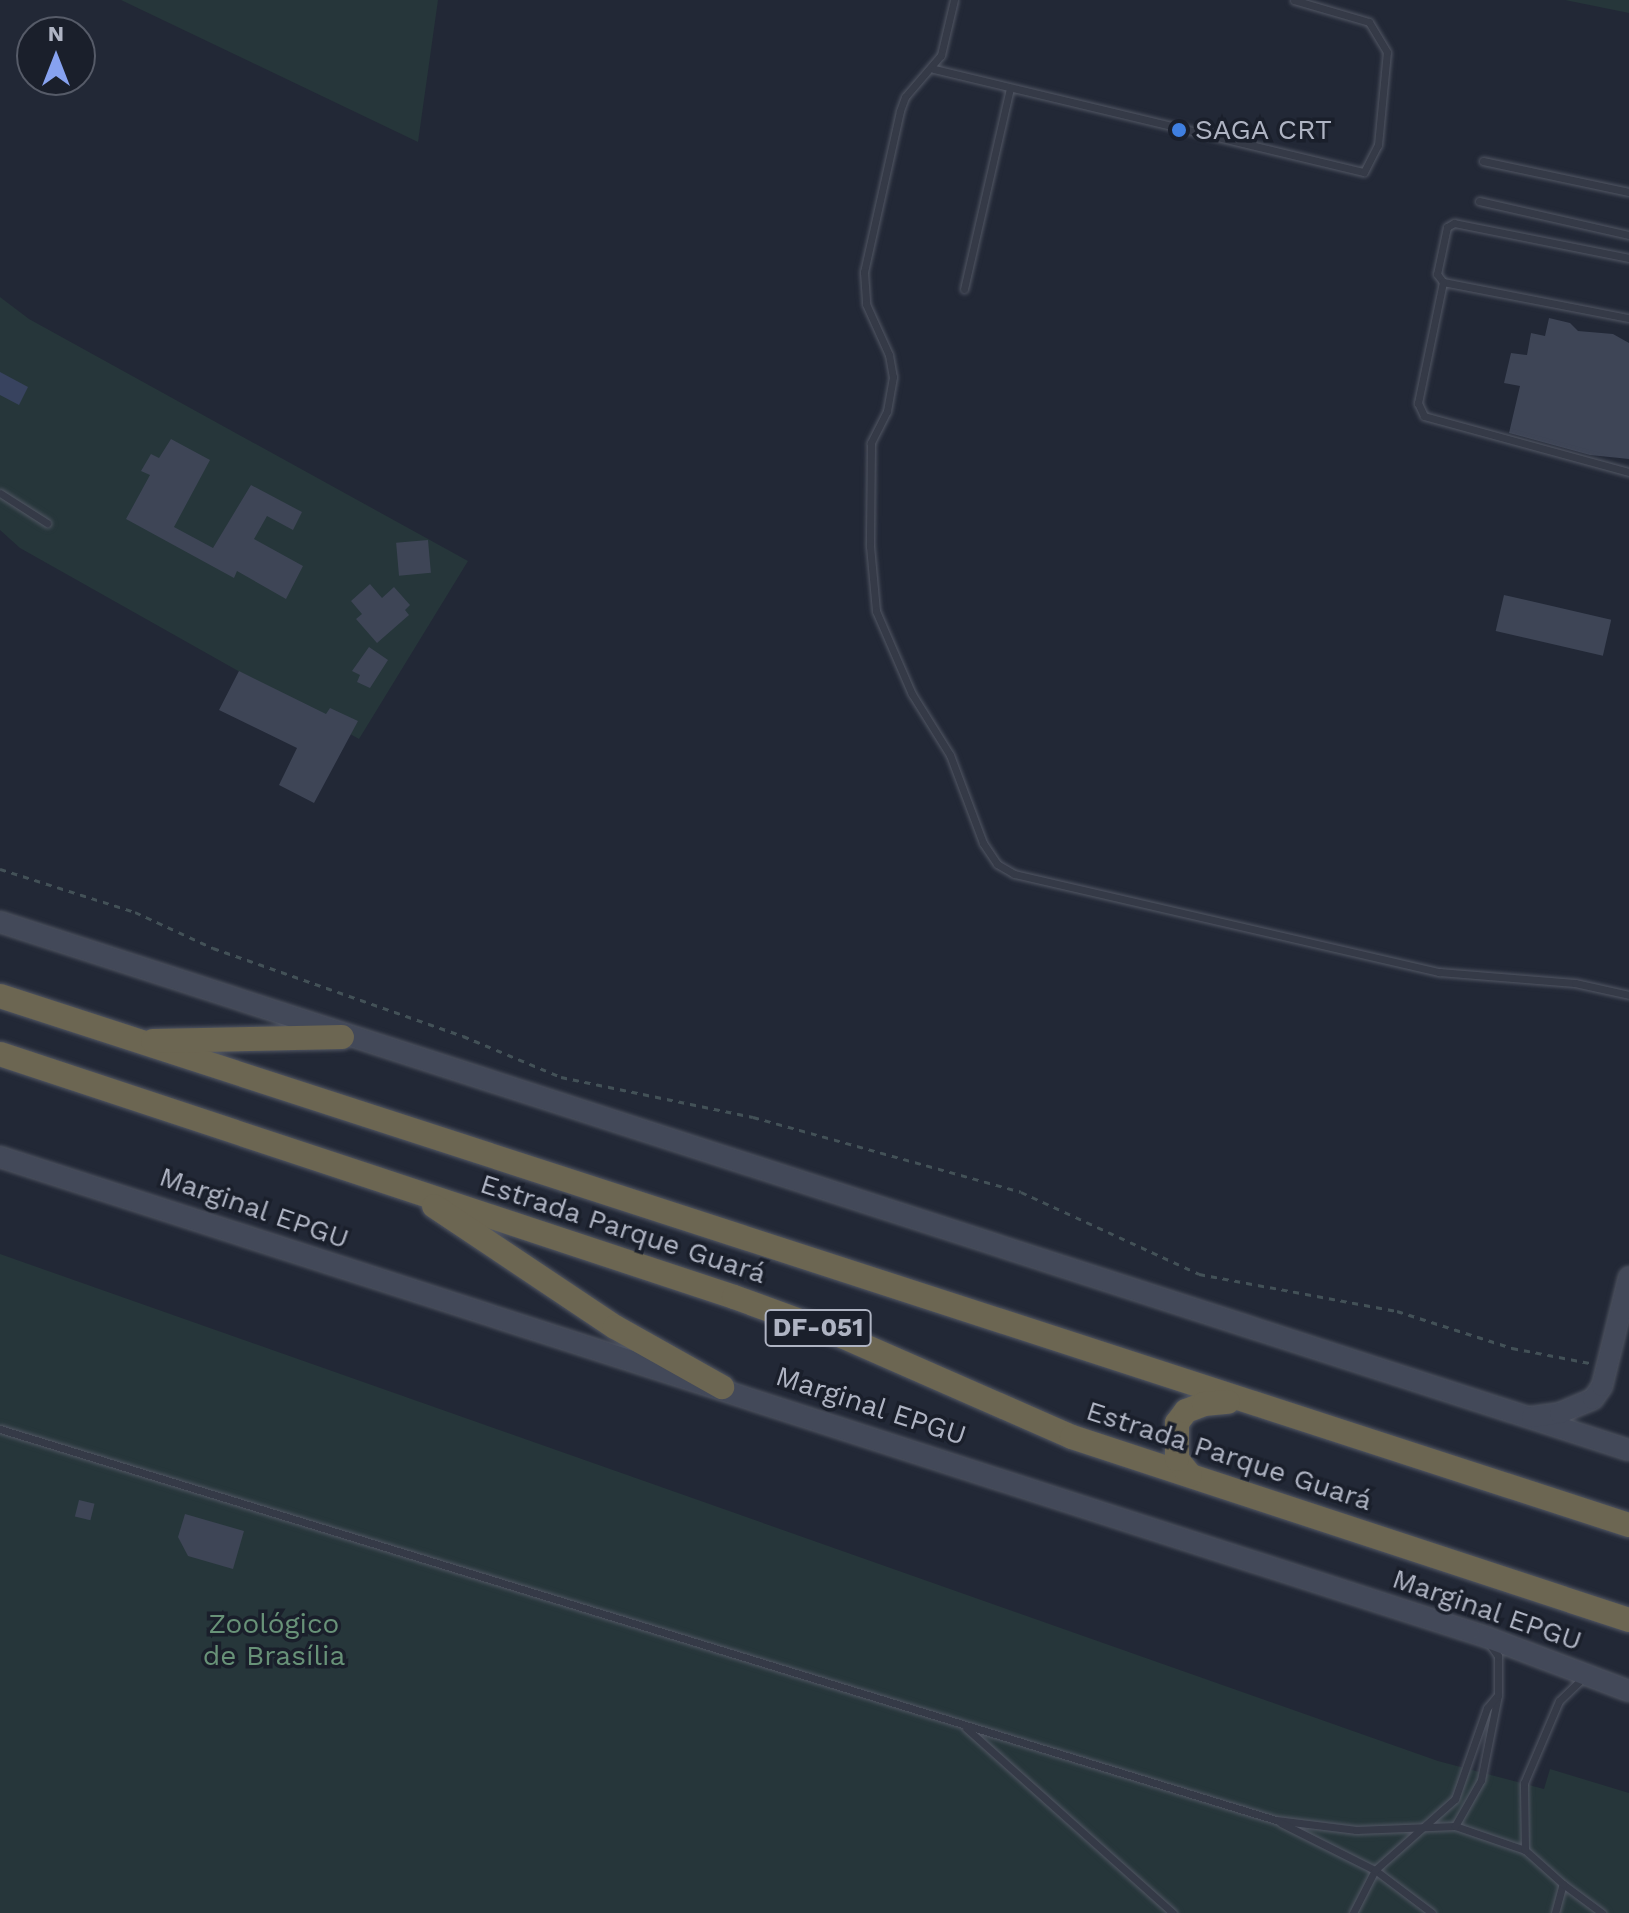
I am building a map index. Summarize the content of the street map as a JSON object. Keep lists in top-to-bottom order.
{
  "streets": {
    "highway": ["Estrada Parque Guará", "DF-051"],
    "street": ["Marginal EPGU"]
  },
  "parks": ["Zoológico de Brasília"],
  "places": ["SAGA CRT"],
  "north": "top"
}
